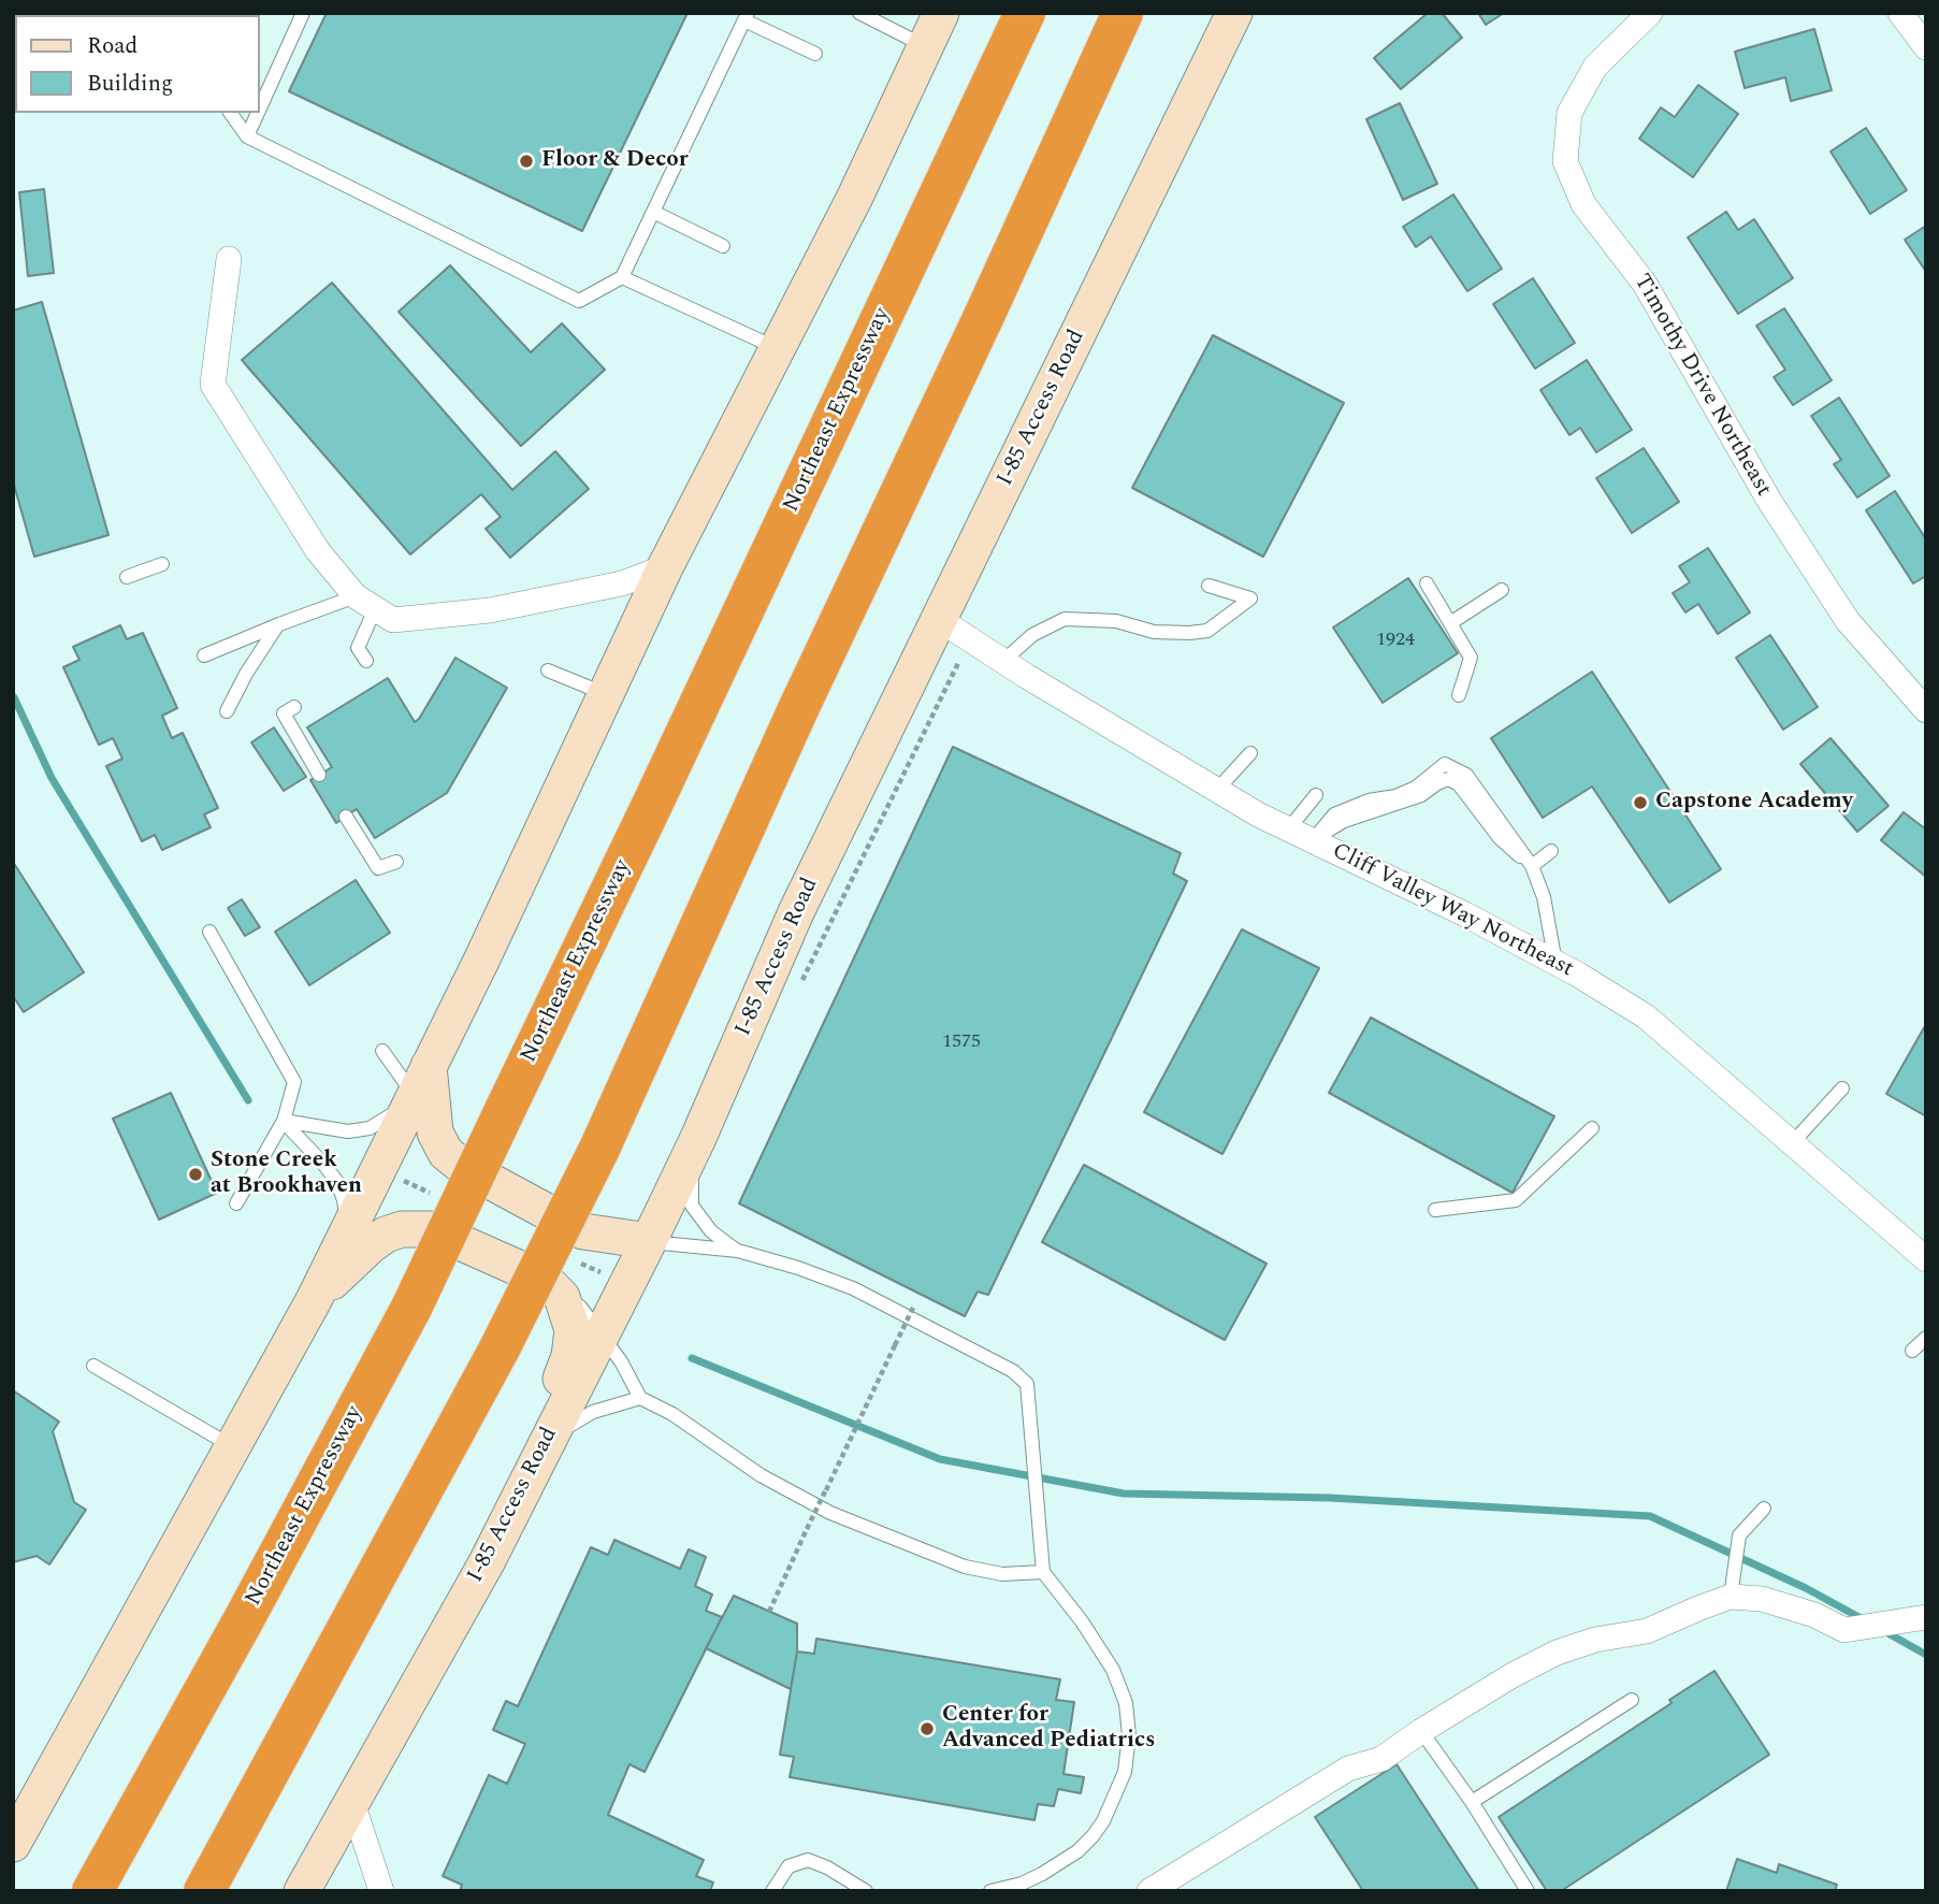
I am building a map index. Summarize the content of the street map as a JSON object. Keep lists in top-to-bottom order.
{
  "streets": {
    "highway": ["Northeast Expressway"],
    "main road": ["I-85 Access Road"],
    "street": ["Timothy Drive Northeast", "Cliff Valley Way Northeast"]
  },
  "crossings": [
    ["I-85 Access Road", "Cliff Valley Way Northeast"]
  ],
  "places": [
    "Floor & Decor",
    "Capstone Academy",
    "Stone Creek at Brookhaven",
    "Center for Advanced Pediatrics"
  ],
  "house_numbers": ["1924", "1575"],
  "legend": ["Road", "Building"]
}
